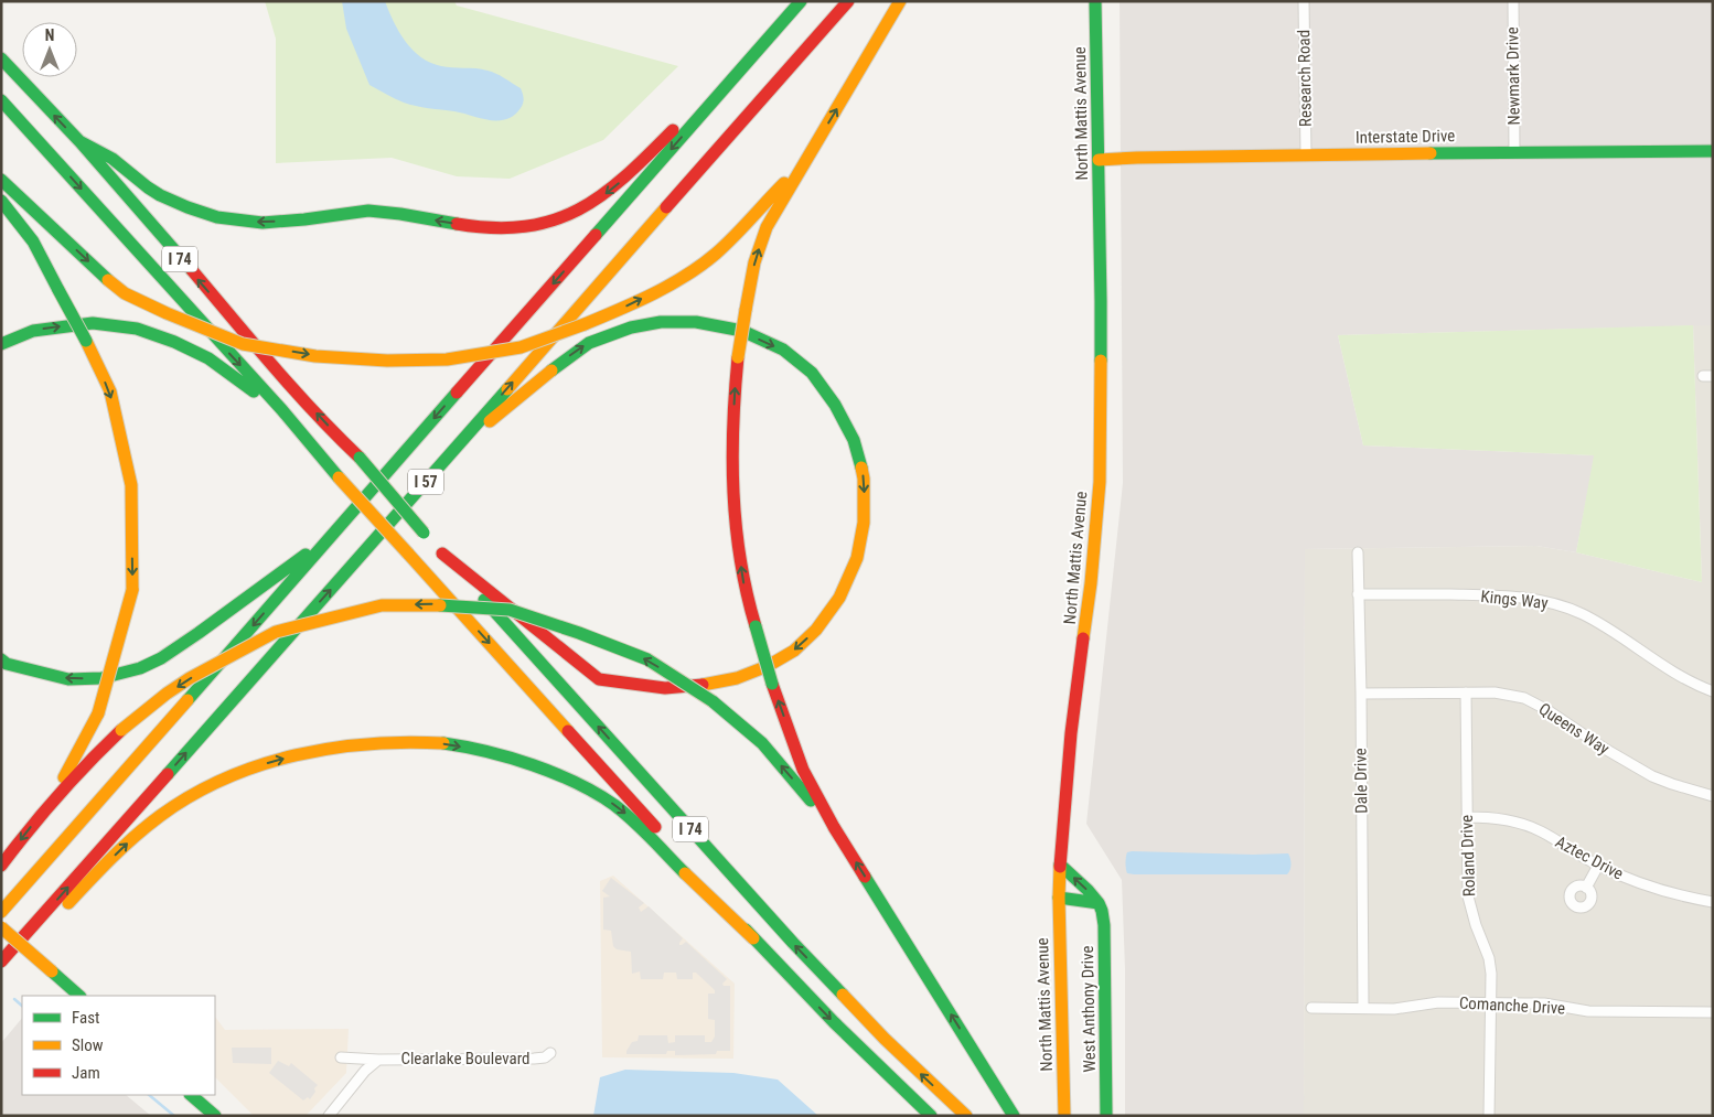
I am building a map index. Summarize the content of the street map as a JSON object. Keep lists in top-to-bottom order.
{
  "streets": {
    "main road": [
      "North Mattis Avenue",
      "Interstate Drive",
      "I 74",
      "I 57",
      "West Anthony Drive"
    ],
    "street": [
      "Newmark Drive",
      "Research Road",
      "Kings Way",
      "Queens Way",
      "Dale Drive",
      "Roland Drive",
      "Aztec Drive",
      "Comanche Drive",
      "Clearlake Boulevard"
    ]
  },
  "crossings": [
    ["Newmark Drive", "Interstate Drive"],
    ["Research Road", "Interstate Drive"],
    ["North Mattis Avenue", "Interstate Drive"],
    ["Kings Way", "Dale Drive"],
    ["Queens Way", "Dale Drive"],
    ["Queens Way", "Roland Drive"],
    ["Dale Drive", "Comanche Drive"],
    ["Roland Drive", "Aztec Drive"],
    ["Roland Drive", "Comanche Drive"]
  ],
  "legend": ["Fast", "Slow", "Jam"],
  "north": "top"
}
